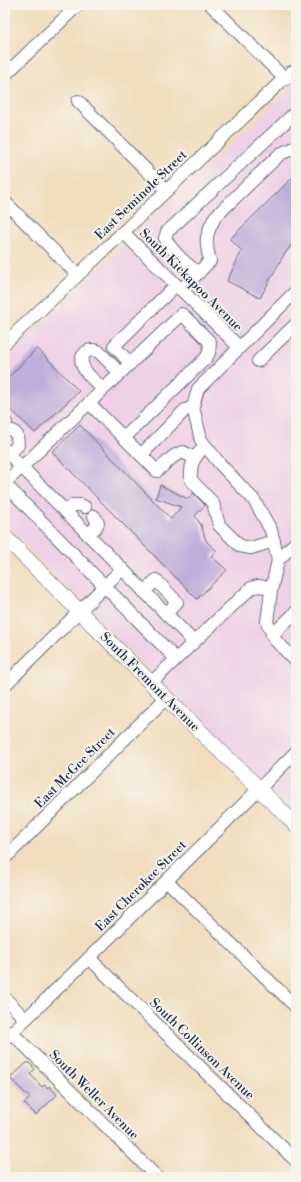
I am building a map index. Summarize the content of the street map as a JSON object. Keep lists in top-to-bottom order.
{
  "streets": {
    "main road": ["South Fremont Avenue"],
    "street": [
      "East Seminole Street",
      "South Kickapoo Avenue",
      "East McGee Street",
      "East Cherokee Street",
      "South Collinson Avenue",
      "South Weller Avenue"
    ]
  },
  "crossings": [
    ["East Seminole Street", "South Kickapoo Avenue"],
    ["South Fremont Avenue", "East McGee Street"],
    ["South Fremont Avenue", "East Cherokee Street"],
    ["East Cherokee Street", "South Collinson Avenue"],
    ["East Cherokee Street", "South Weller Avenue"]
  ]
}
